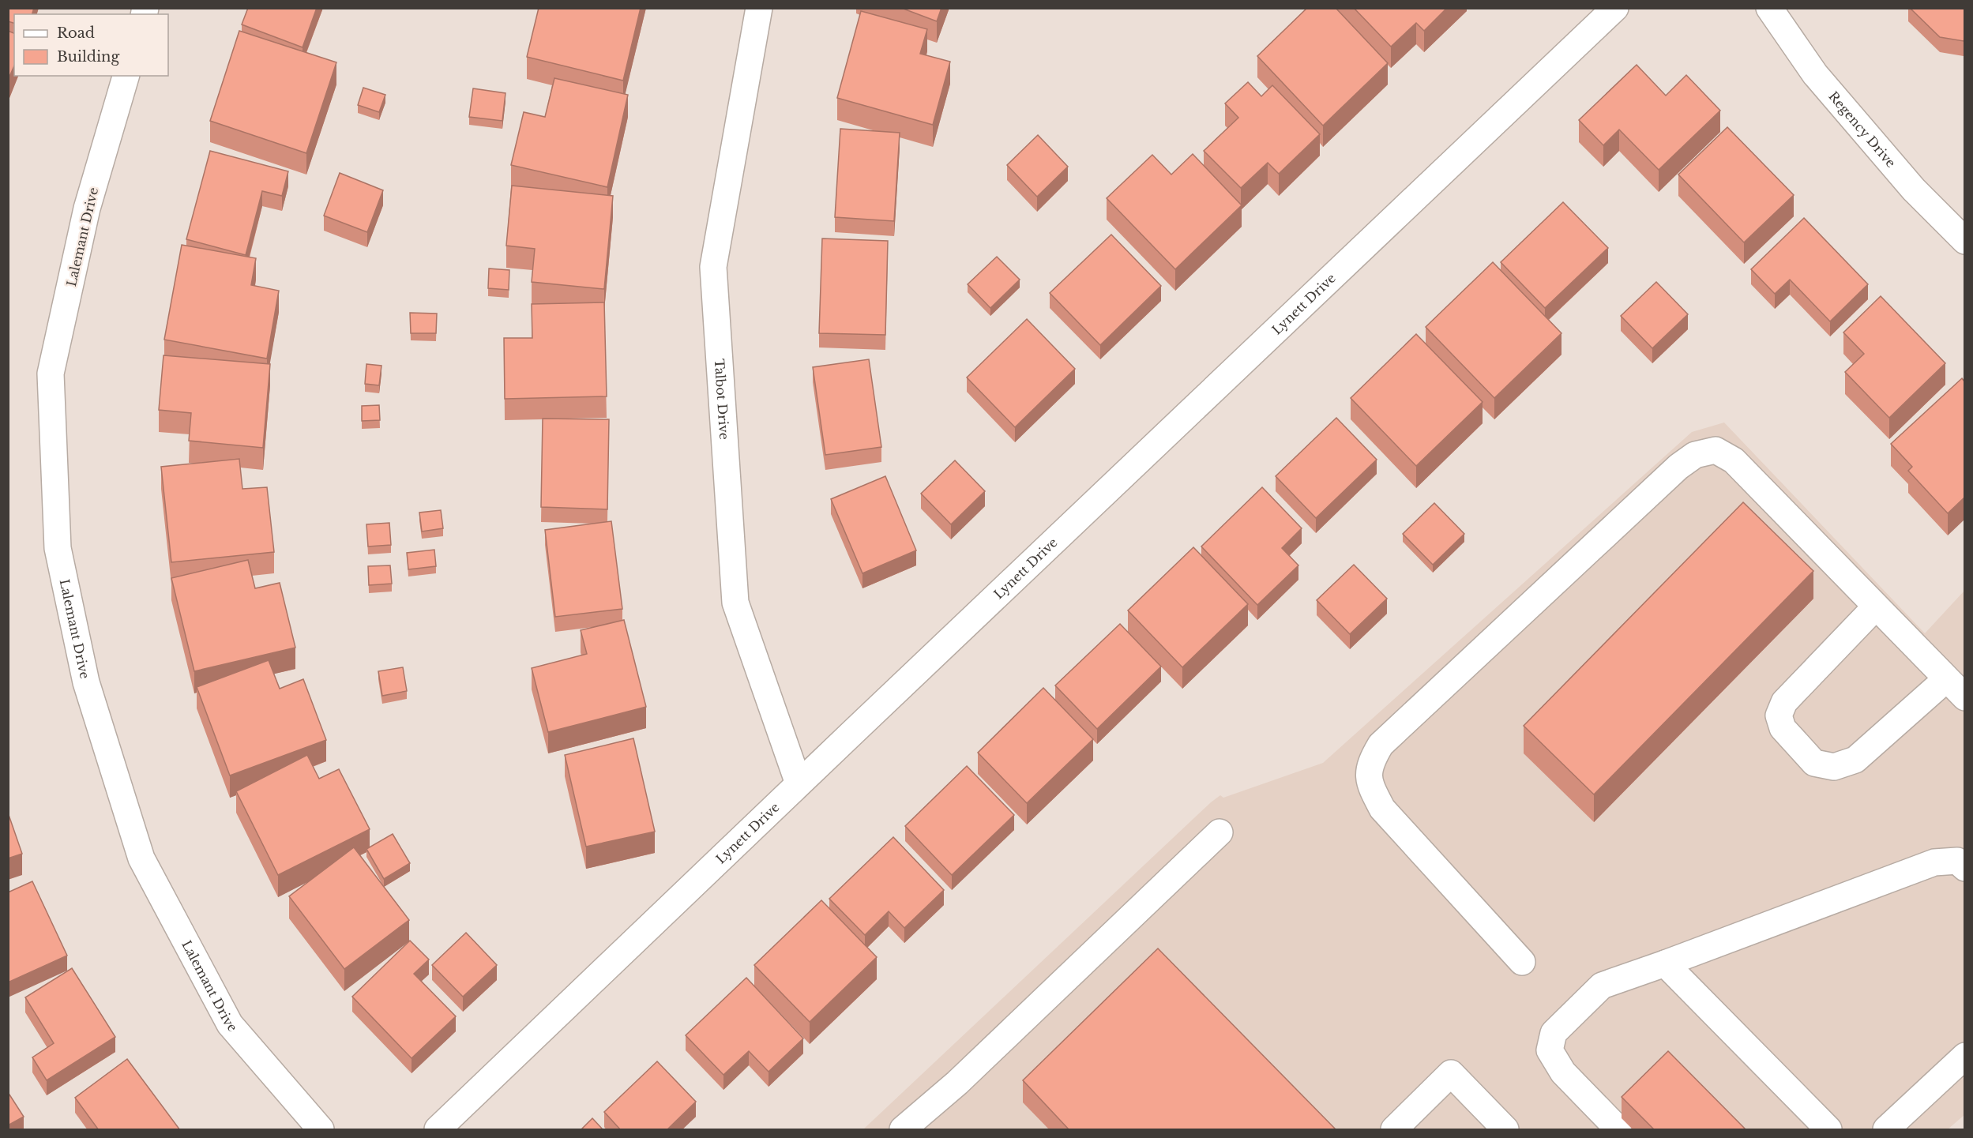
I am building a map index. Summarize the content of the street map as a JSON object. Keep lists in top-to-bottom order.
{
  "streets": {
    "street": [
      "Regency Drive",
      "Lalemant Drive",
      "Lynett Drive",
      "Talbot Drive"
    ]
  },
  "crossings": [
    ["Lynett Drive", "Talbot Drive"]
  ],
  "legend": ["Road", "Building"]
}
